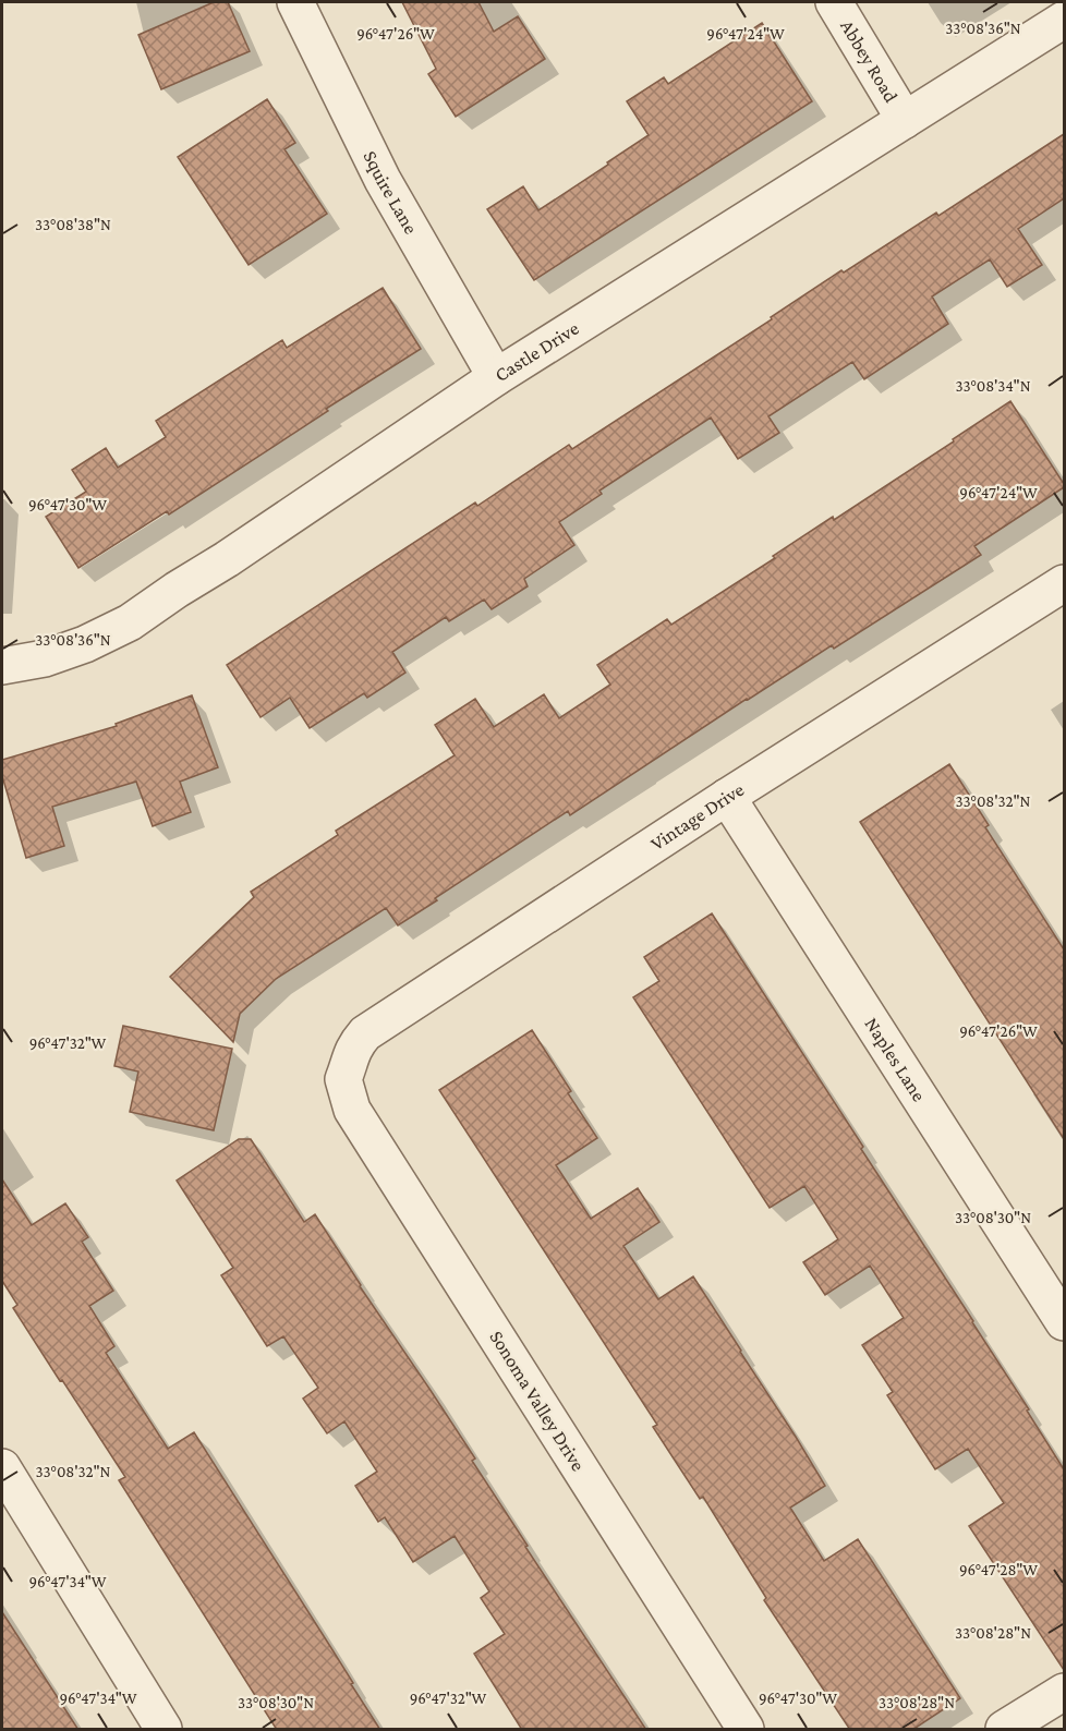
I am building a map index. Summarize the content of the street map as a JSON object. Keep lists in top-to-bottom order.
{
  "streets": {
    "street": [
      "Abbey Road",
      "Squire Lane",
      "Castle Drive",
      "Vintage Drive",
      "Naples Lane",
      "Sonoma Valley Drive"
    ]
  },
  "crossings": [
    ["Abbey Road", "Castle Drive"],
    ["Squire Lane", "Castle Drive"],
    ["Vintage Drive", "Naples Lane"],
    ["Vintage Drive", "Sonoma Valley Drive"]
  ],
  "coordinates": [
    "33°08'36\"N",
    "96°47'26\"W",
    "96°47'24\"W",
    "33°08'38\"N",
    "33°08'34\"N",
    "96°47'30\"W",
    "33°08'32\"N",
    "96°47'32\"W",
    "33°08'30\"N",
    "96°47'28\"W",
    "96°47'34\"W",
    "33°08'28\"N"
  ]
}
